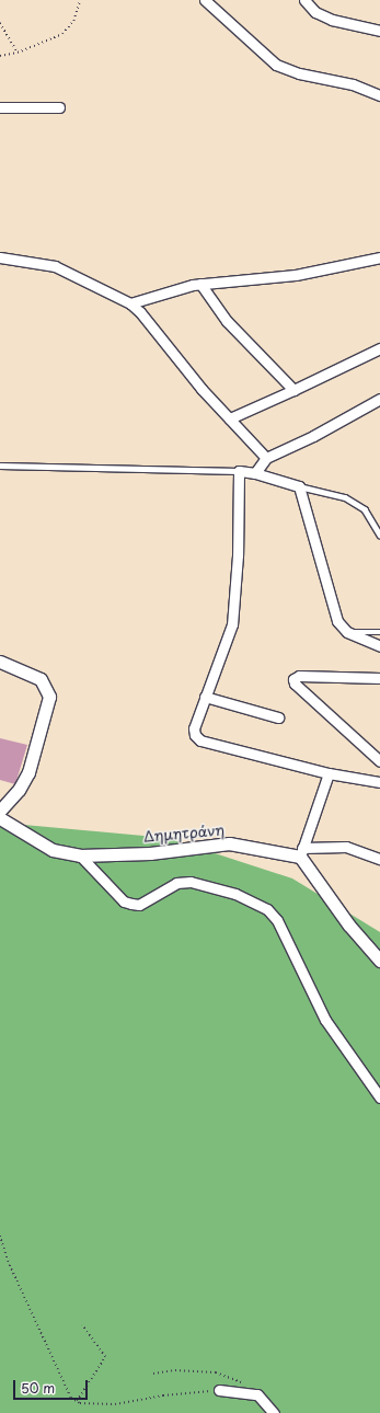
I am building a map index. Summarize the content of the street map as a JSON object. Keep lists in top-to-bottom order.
{
  "streets": {
    "street": ["Δημητράνη"]
  },
  "scale_bar": "50 m"
}
